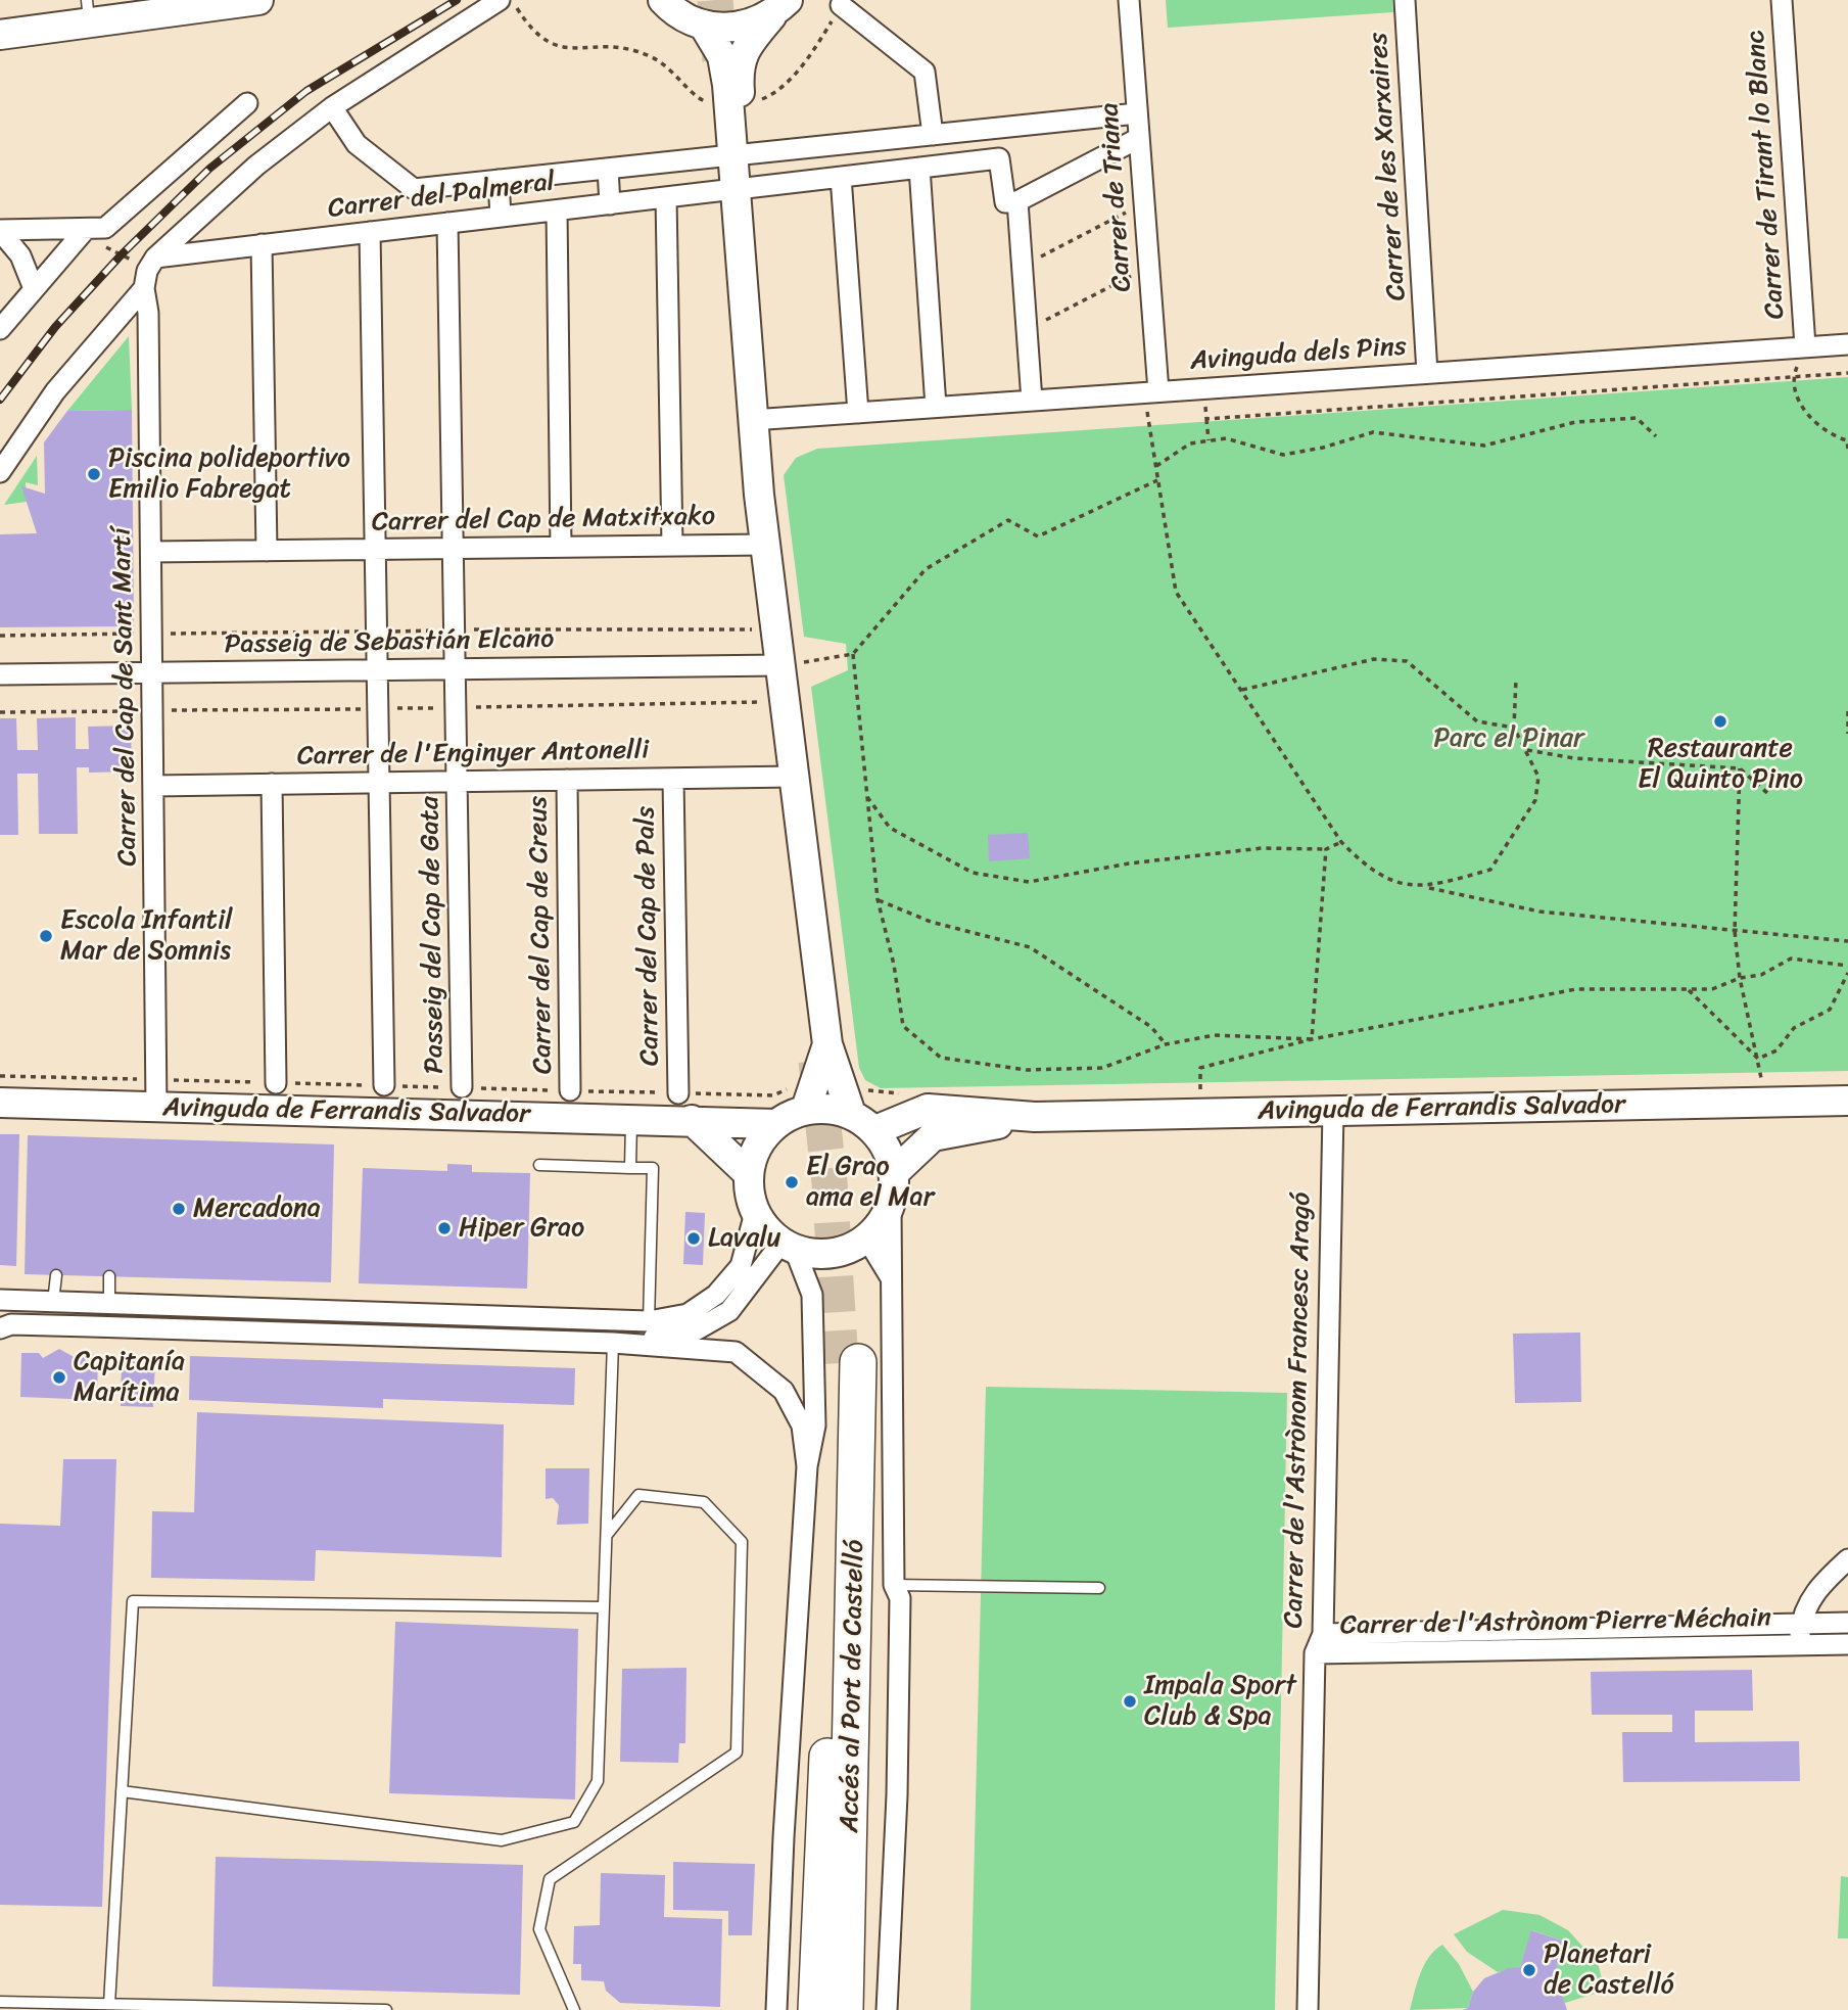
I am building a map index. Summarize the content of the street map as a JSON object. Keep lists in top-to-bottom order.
{
  "streets": {
    "highway": ["Accés al Port de Castelló"],
    "street": [
      "Carrer de les Xarxaires",
      "Carrer de Tirant lo Blanc",
      "Carrer del Palmeral",
      "Carrer de Triana",
      "Avinguda dels Pins",
      "Carrer del Cap de Matxitxako",
      "Passeig de Sebastián Elcano",
      "Carrer del Cap de Sant Martí",
      "Carrer de l'Enginyer Antonelli",
      "Passeig del Cap de Gata",
      "Carrer del Cap de Creus",
      "Carrer del Cap de Pals",
      "Avinguda de Ferrandis Salvador",
      "Carrer de l'Astrònom Francesc Aragó",
      "Carrer de l'Astrònom Pierre Méchain"
    ]
  },
  "crossings": [
    ["Carrer de les Xarxaires", "Avinguda dels Pins"],
    ["Carrer de Tirant lo Blanc", "Avinguda dels Pins"],
    ["Carrer del Palmeral", "Carrer de Triana"],
    ["Carrer del Palmeral", "Carrer del Cap de Sant Martí"],
    ["Carrer del Palmeral", "Passeig del Cap de Gata"],
    ["Carrer de Triana", "Avinguda dels Pins"],
    ["Carrer del Cap de Matxitxako", "Carrer del Cap de Sant Martí"],
    ["Carrer del Cap de Matxitxako", "Passeig del Cap de Gata"],
    ["Passeig de Sebastián Elcano", "Carrer del Cap de Sant Martí"],
    ["Passeig de Sebastián Elcano", "Passeig del Cap de Gata"],
    ["Carrer del Cap de Sant Martí", "Carrer de l'Enginyer Antonelli"],
    ["Carrer del Cap de Sant Martí", "Avinguda de Ferrandis Salvador"],
    ["Carrer de l'Enginyer Antonelli", "Passeig del Cap de Gata"],
    ["Carrer de l'Enginyer Antonelli", "Carrer del Cap de Creus"],
    ["Carrer de l'Enginyer Antonelli", "Carrer del Cap de Pals"],
    ["Avinguda de Ferrandis Salvador", "Carrer de l'Astrònom Francesc Aragó"],
    ["Carrer de l'Astrònom Francesc Aragó", "Carrer de l'Astrònom Pierre Méchain"]
  ],
  "parks": ["Parc el Pinar"],
  "places": [
    "Piscina polideportivo Emilio Fabregat",
    "Restaurante El Quinto Pino",
    "Escola Infantil Mar de Somnis",
    "El Grao ama el Mar",
    "Mercadona",
    "Hiper Grao",
    "Lavalu",
    "Capitanía Marítima",
    "Impala Sport Club & Spa",
    "Planetari de Castelló"
  ]
}
